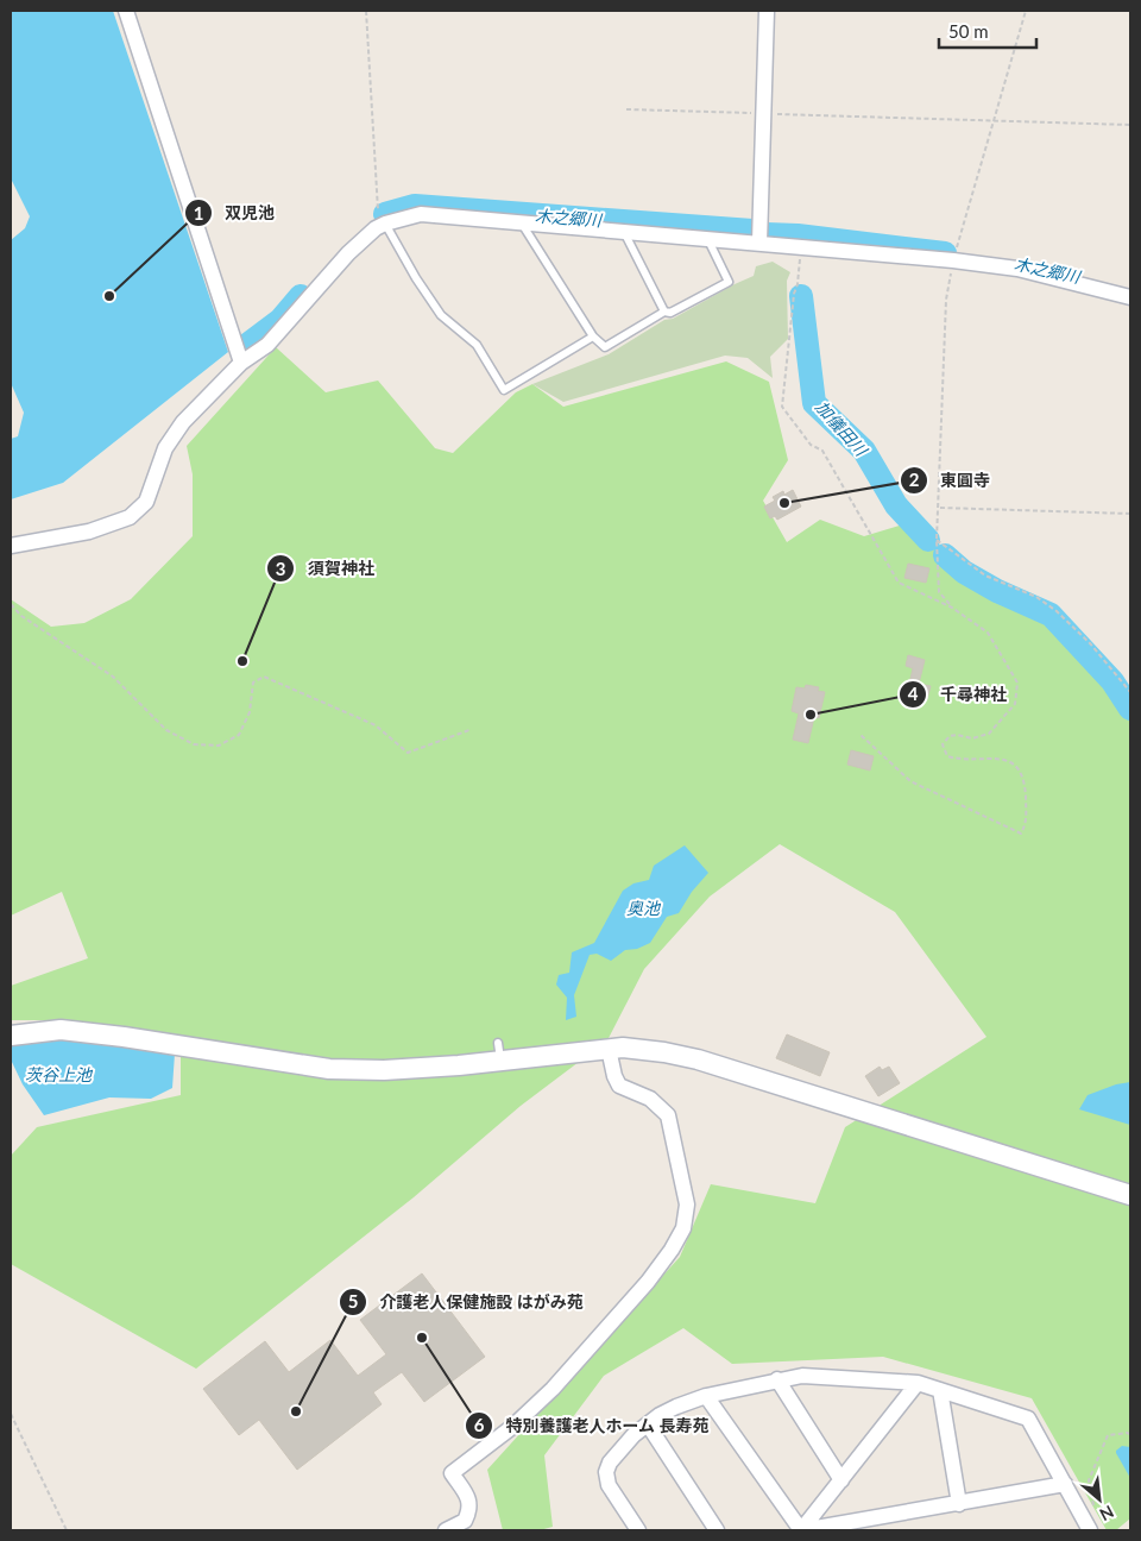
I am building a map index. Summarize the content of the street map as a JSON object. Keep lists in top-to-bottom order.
{
  "water": [
    "木之郷川",
    "加儀田川",
    "奥池",
    "茨谷上池"
  ],
  "places": [
    "双児池",
    "東圓寺",
    "須賀神社",
    "千尋神社",
    "特別養護老人ホーム 長寿苑",
    "介護老人保健施設 はがみ苑"
  ],
  "scale_bar": "50 m",
  "north": "bottom right"
}
